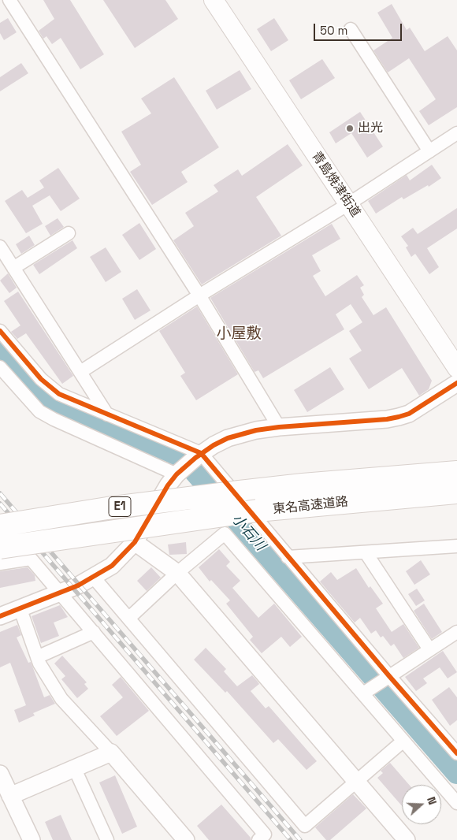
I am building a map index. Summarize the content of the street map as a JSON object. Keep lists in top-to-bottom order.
{
  "streets": {
    "highway": ["東名高速道路", "E1"],
    "main road": ["青島焼津街道"]
  },
  "districts": ["小屋敷"],
  "water": ["小石川"],
  "places": ["出光"],
  "scale_bar": "50 m",
  "north": "right"
}
